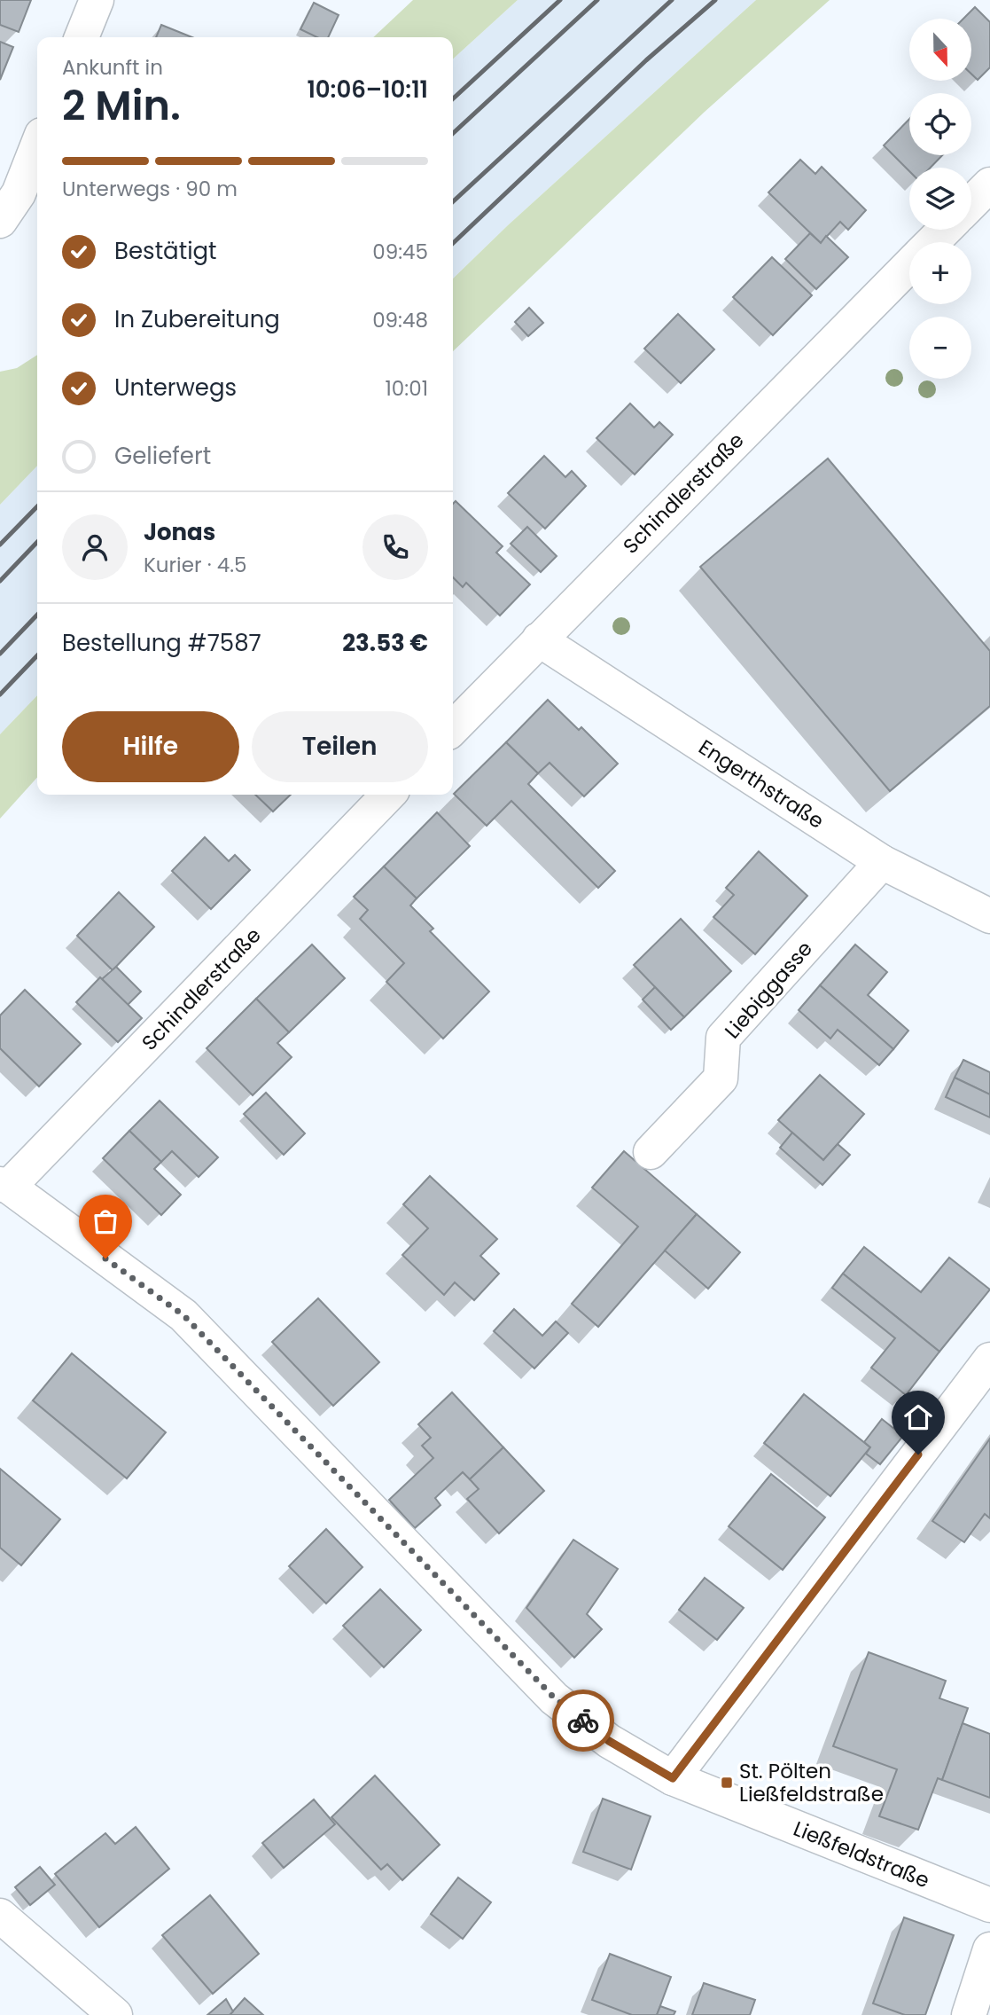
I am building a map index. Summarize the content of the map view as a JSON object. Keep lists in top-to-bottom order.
{
  "streets": {
    "street": [
      "Schindlerstraße",
      "Engerthstraße",
      "Liebiggasse",
      "Ließfeldstraße"
    ]
  },
  "crossings": [
    ["Schindlerstraße", "Engerthstraße"],
    ["Schindlerstraße", "Ließfeldstraße"],
    ["Engerthstraße", "Liebiggasse"]
  ],
  "places": {
    "transit": ["St. Pölten Ließfeldstraße"]
  },
  "north": "bottom",
  "page": {
    "map_buttons": ["+", "−"],
    "heading": ["2 Min.", "Ankunft in", "10:06–10:11"],
    "panel": [
      "Jonas",
      "Kurier · 4.5",
      "Bestellung #7587",
      "23.53 €"
    ],
    "bar": "Unterwegs · 90 m",
    "list": [
      ["Bestätigt", "09:45"],
      ["In Zubereitung", "09:48"],
      ["Unterwegs", "10:01"],
      "Geliefert"
    ],
    "buttons": ["Hilfe", "Teilen"]
  }
}
